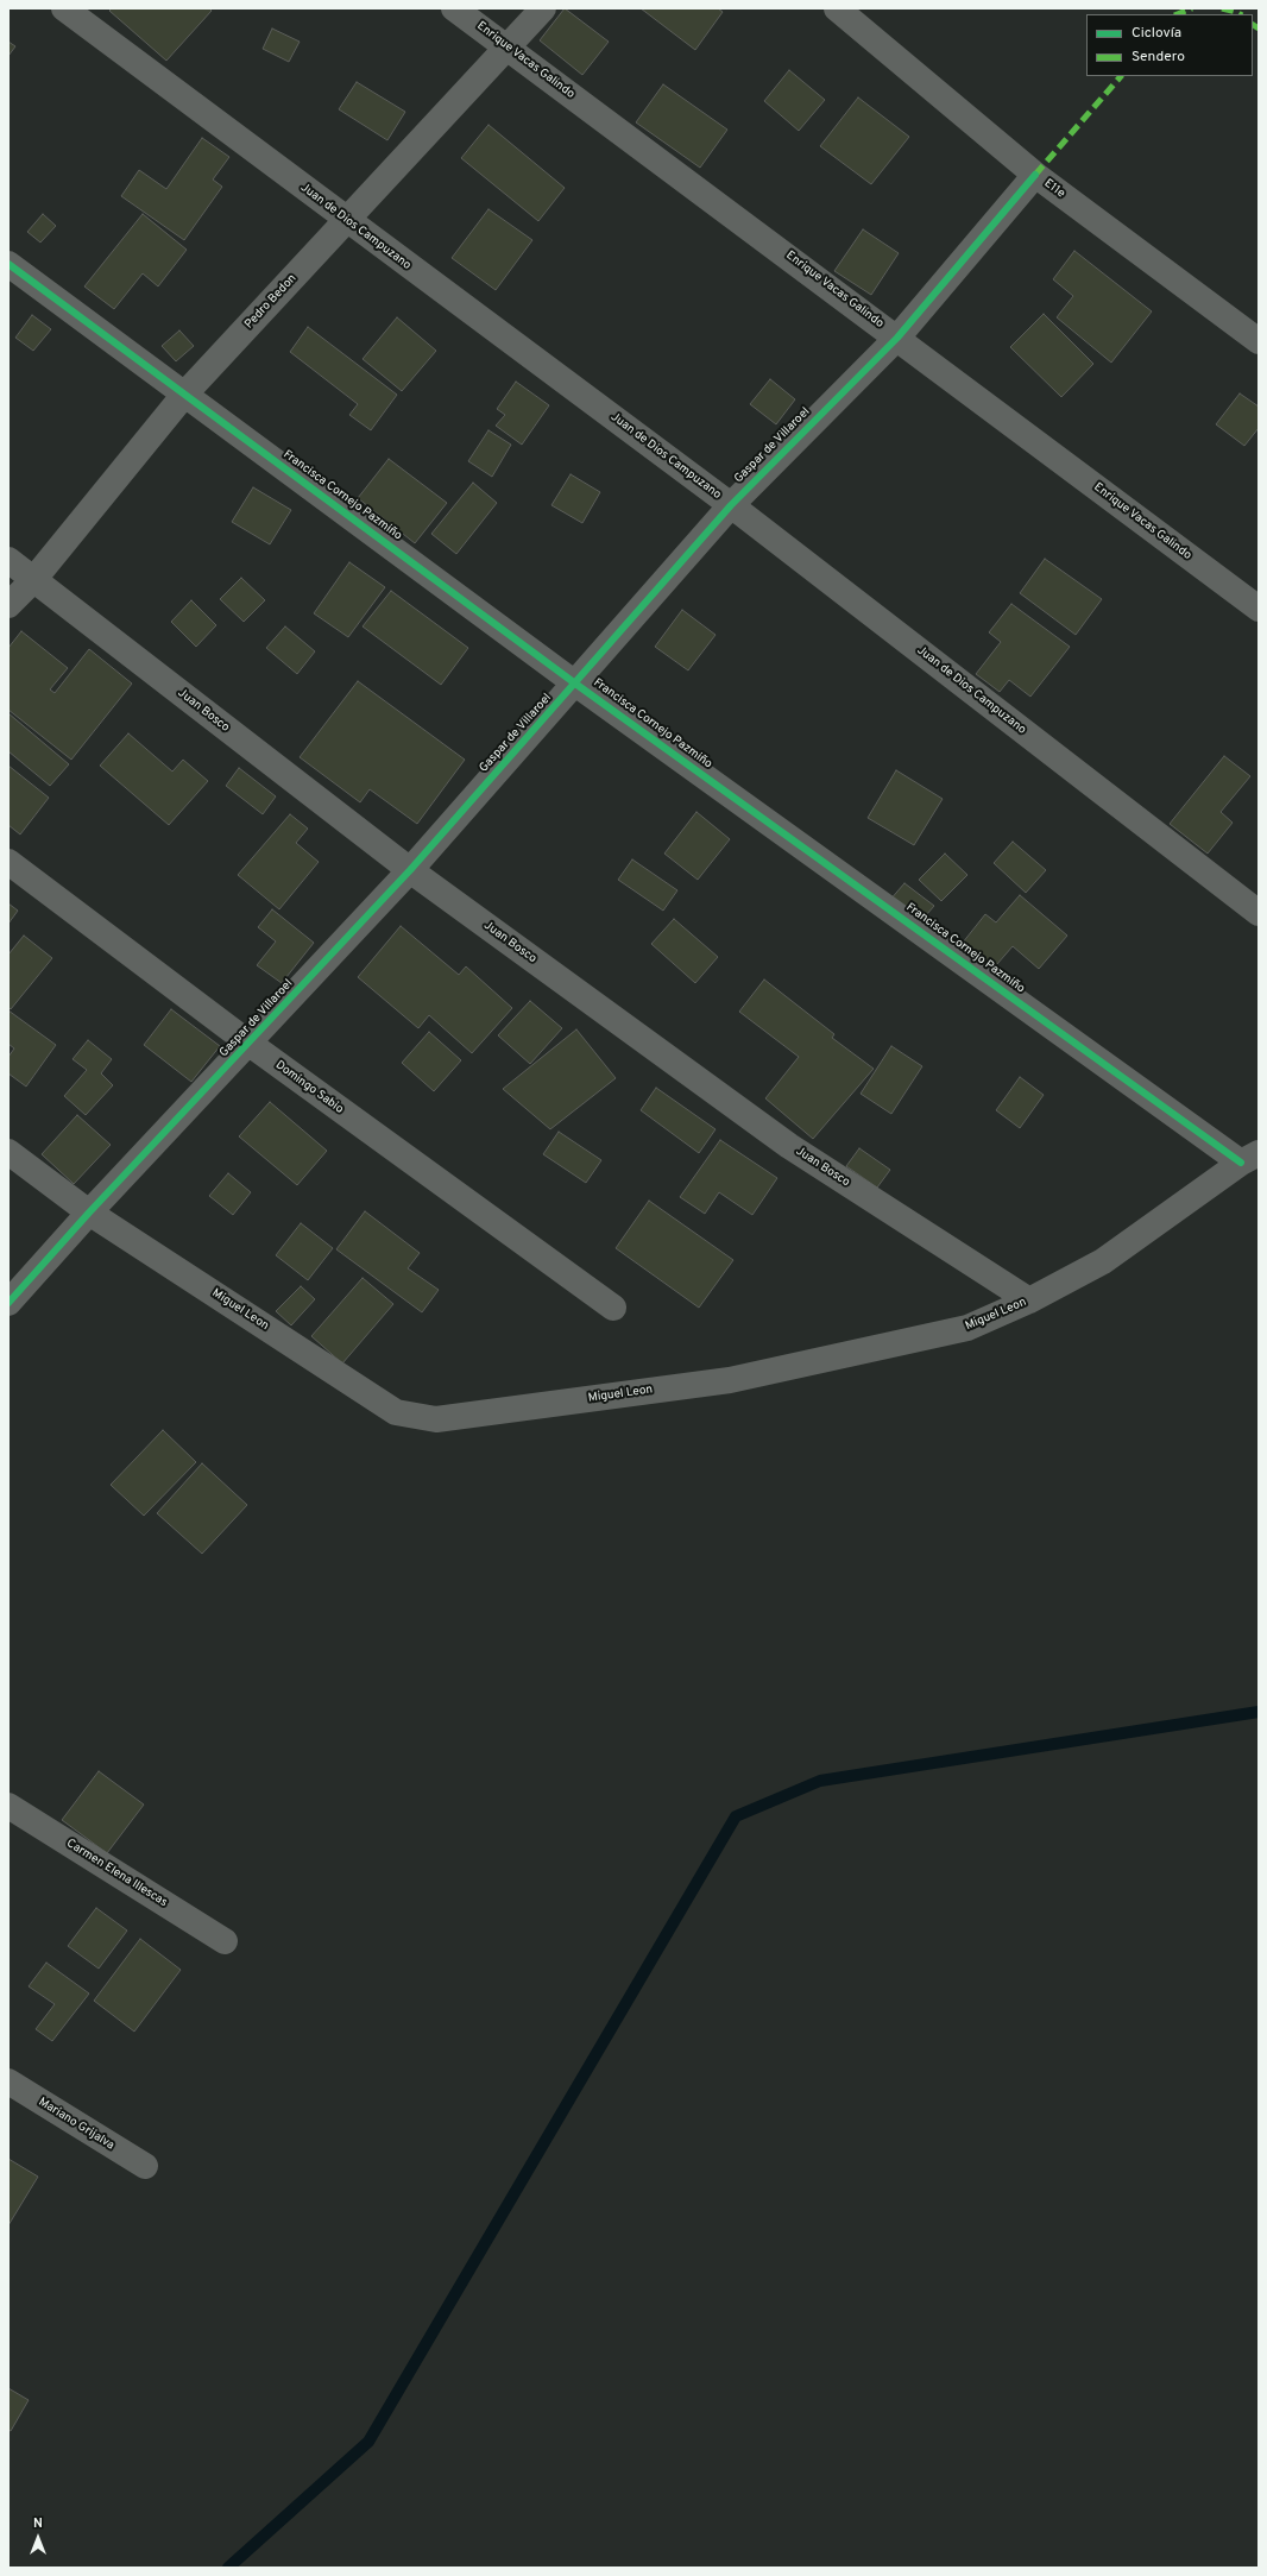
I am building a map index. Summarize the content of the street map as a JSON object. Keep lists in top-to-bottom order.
{
  "streets": {
    "street": [
      "Enrique Vacas Galindo",
      "E11e",
      "Juan de Dios Campuzano",
      "Pedro Bedon",
      "Gaspar de Villaroel",
      "Francisca Cornejo Pazmiño",
      "Juan Bosco",
      "Domingo Sabio",
      "Miguel Leon",
      "Carmen Elena Illescas",
      "Mariano Grijalva"
    ]
  },
  "crossings": [
    ["Enrique Vacas Galindo", "Pedro Bedon"],
    ["Enrique Vacas Galindo", "Gaspar de Villaroel"],
    ["E11e", "Gaspar de Villaroel"],
    ["Juan de Dios Campuzano", "Pedro Bedon"],
    ["Juan de Dios Campuzano", "Gaspar de Villaroel"],
    ["Pedro Bedon", "Francisca Cornejo Pazmiño"],
    ["Pedro Bedon", "Juan Bosco"],
    ["Gaspar de Villaroel", "Francisca Cornejo Pazmiño"],
    ["Gaspar de Villaroel", "Juan Bosco"],
    ["Gaspar de Villaroel", "Domingo Sabio"],
    ["Gaspar de Villaroel", "Miguel Leon"],
    ["Francisca Cornejo Pazmiño", "Miguel Leon"],
    ["Juan Bosco", "Miguel Leon"]
  ],
  "legend": ["Ciclovía", "Sendero"],
  "north": "top"
}
